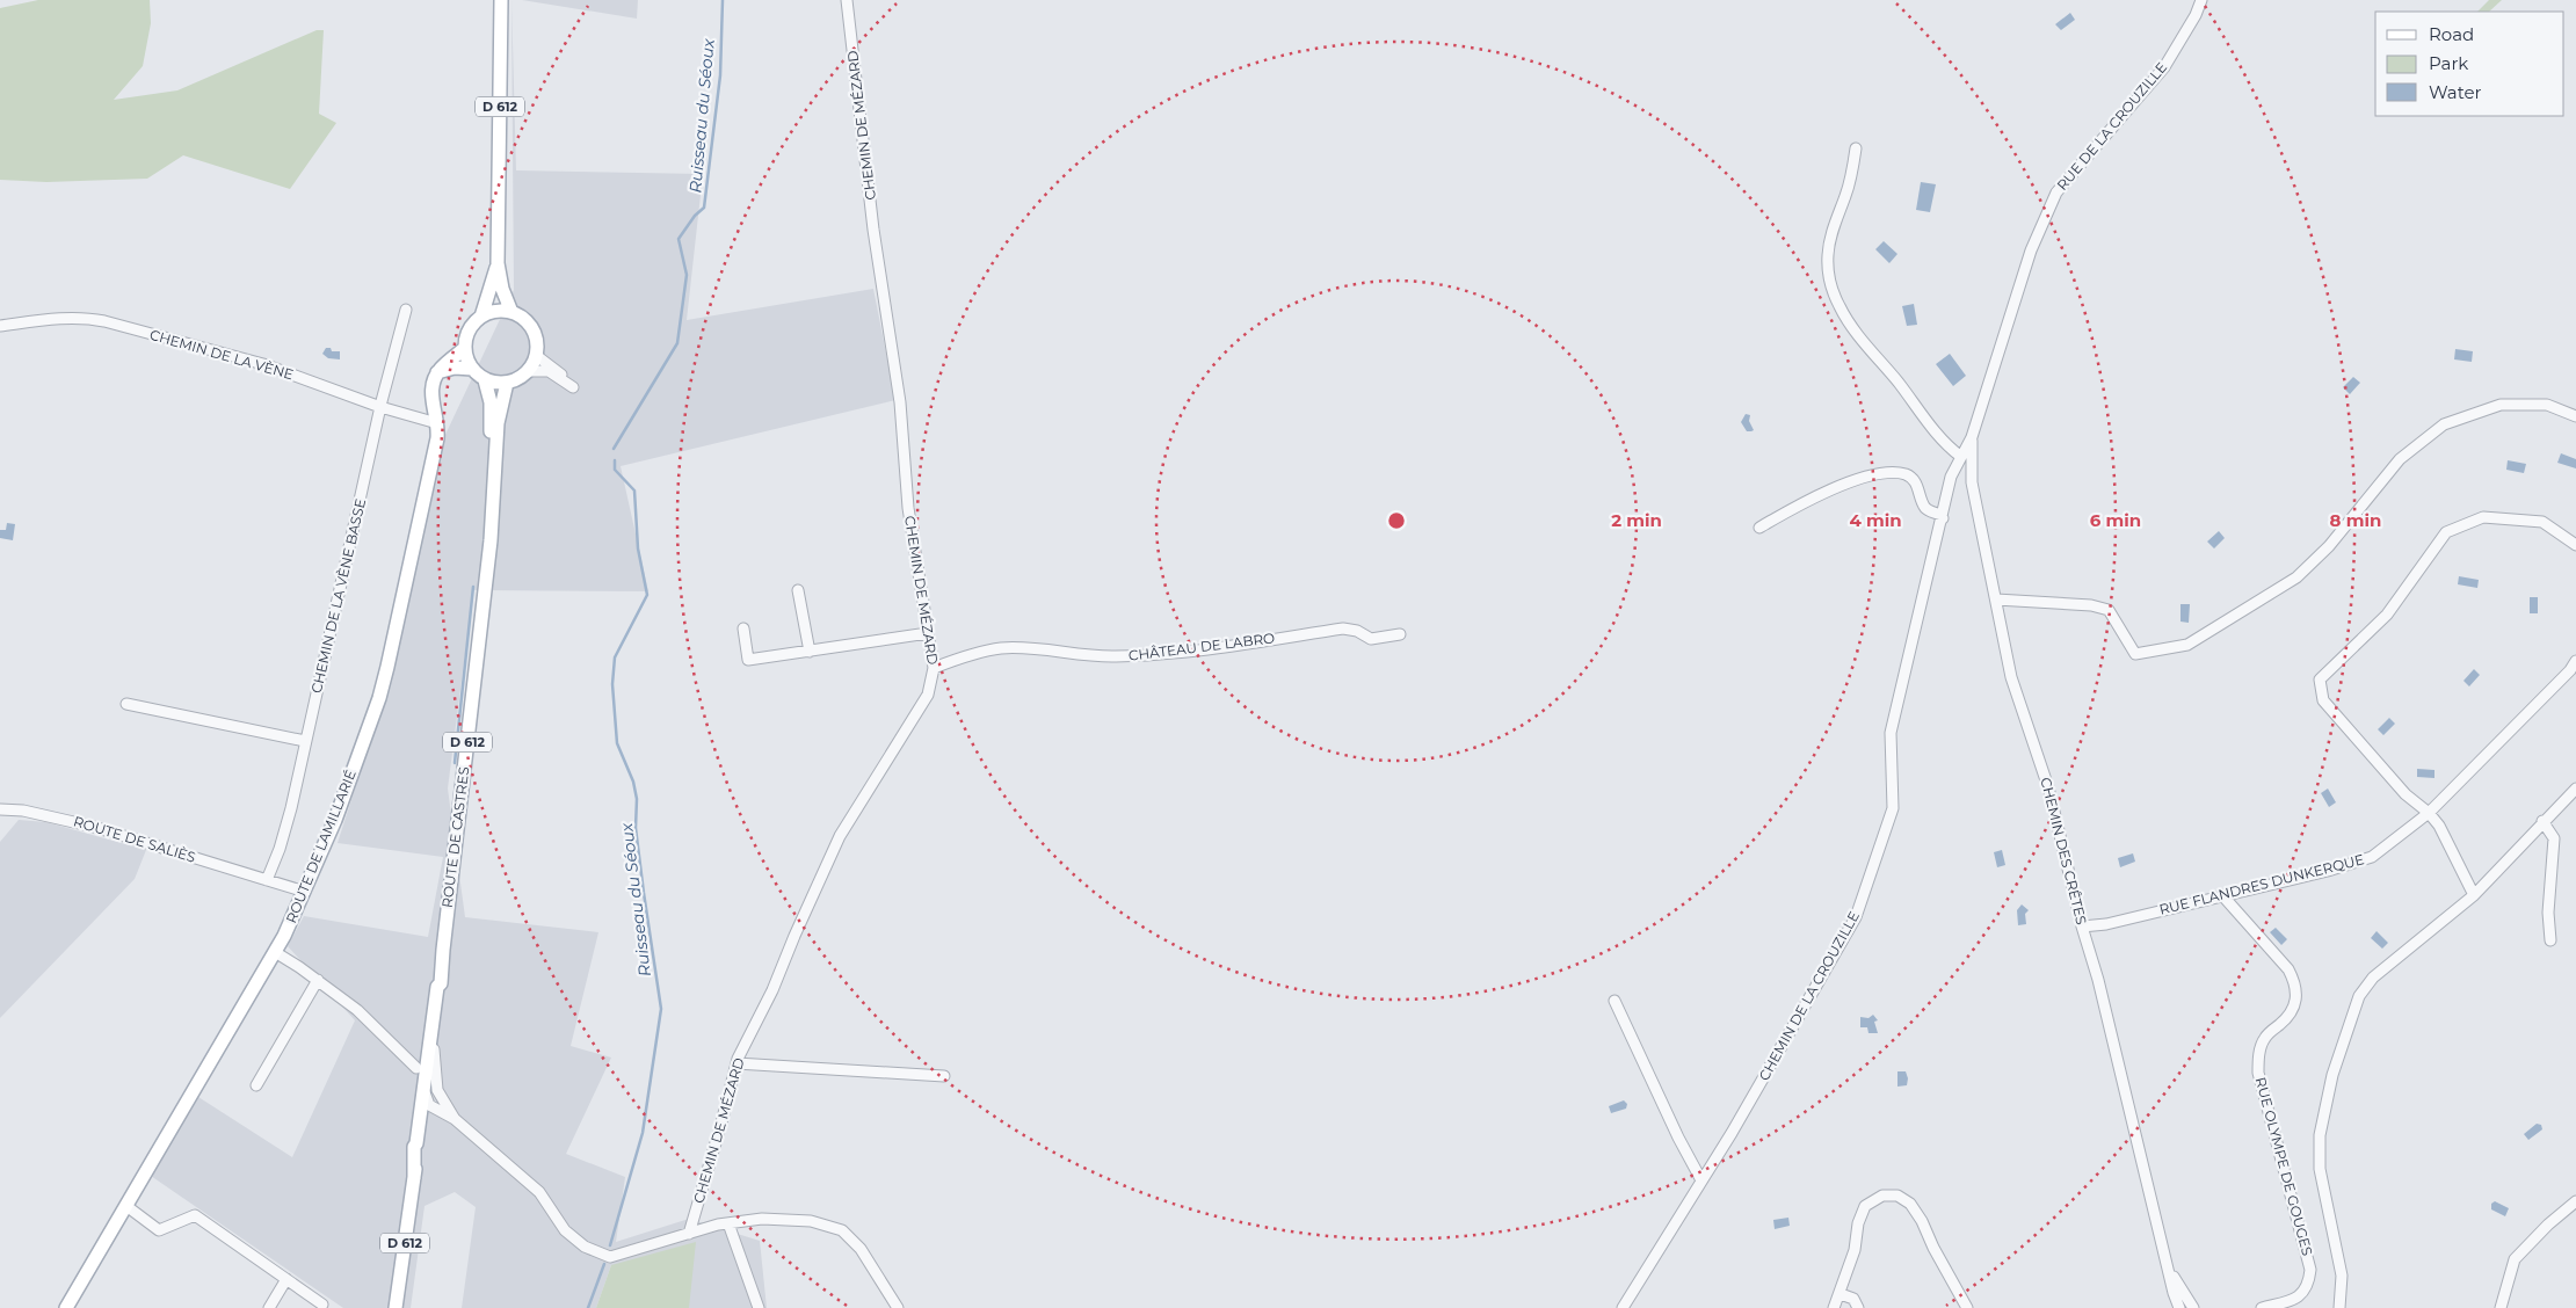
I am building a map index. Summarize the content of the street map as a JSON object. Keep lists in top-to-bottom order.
{
  "streets": {
    "main road": ["D 612", "ROUTE DE CASTRES", "ROUTE DE LAMILLARIÉ"],
    "street": [
      "CHEMIN DE MÉZARD",
      "RUE DE LA CROUZILLE",
      "CHEMIN DE LA VÈNE",
      "CHEMIN DE LA VÈNE BASSE",
      "CHÂTEAU DE LABRO",
      "ROUTE DE SALIÈS",
      "CHEMIN DES CRÊTES",
      "RUE FLANDRES DUNKERQUE",
      "CHEMIN DE LA CROUZILLE",
      "RUE OLYMPE DE GOUGES"
    ]
  },
  "crossings": [
    ["D 612", "ROUTE DE CASTRES"],
    ["CHEMIN DE MÉZARD", "CHÂTEAU DE LABRO"],
    ["RUE DE LA CROUZILLE", "CHEMIN DES CRÊTES"],
    ["RUE DE LA CROUZILLE", "CHEMIN DE LA CROUZILLE"],
    ["CHEMIN DE LA VÈNE", "CHEMIN DE LA VÈNE BASSE"],
    ["CHEMIN DE LA VÈNE", "ROUTE DE LAMILLARIÉ"],
    ["CHEMIN DE LA VÈNE BASSE", "ROUTE DE SALIÈS"],
    ["ROUTE DE SALIÈS", "ROUTE DE LAMILLARIÉ"],
    ["CHEMIN DES CRÊTES", "RUE FLANDRES DUNKERQUE"],
    ["RUE FLANDRES DUNKERQUE", "RUE OLYMPE DE GOUGES"]
  ],
  "water": ["Ruisseau du Séoux"],
  "legend": ["Road", "Park", "Water"],
  "rings": [
    "2 min",
    "4 min",
    "6 min",
    "8 min"
  ]
}
